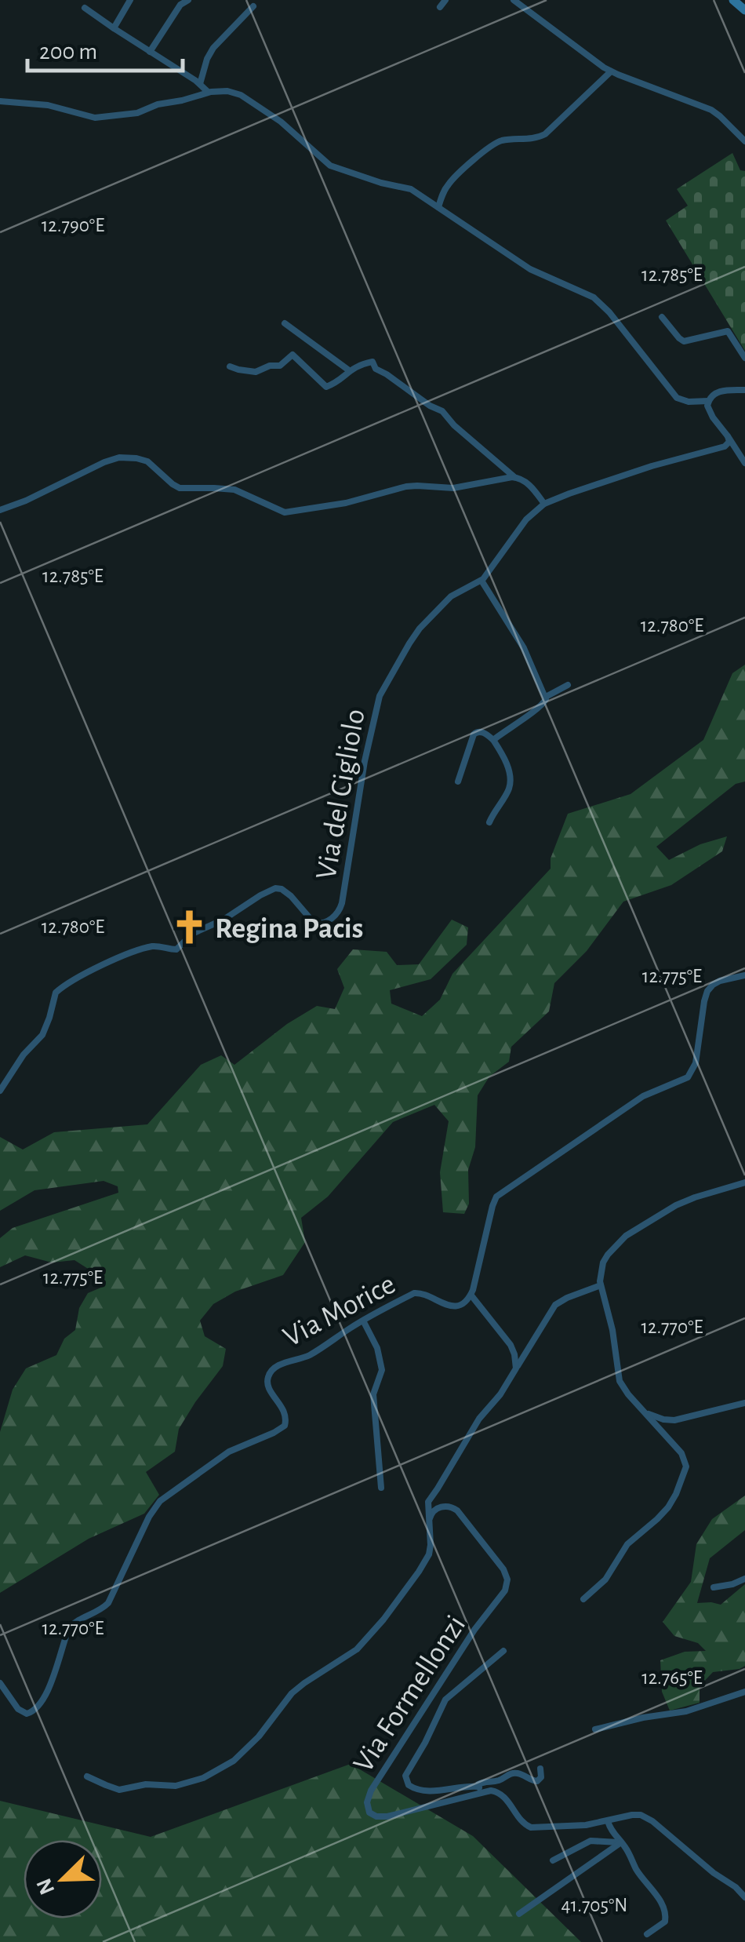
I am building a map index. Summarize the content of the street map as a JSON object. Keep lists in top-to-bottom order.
{
  "streets": {
    "street": ["Via del Cigliolo", "Via Morice", "Via Formellonzi"]
  },
  "places": {
    "church": ["Regina Pacis"]
  },
  "scale_bar": "200 m",
  "north": "bottom left",
  "coordinates": [
    "12.790°E",
    "12.785°E",
    "12.780°E",
    "12.775°E",
    "12.770°E",
    "12.765°E",
    "41.705°N"
  ]
}
